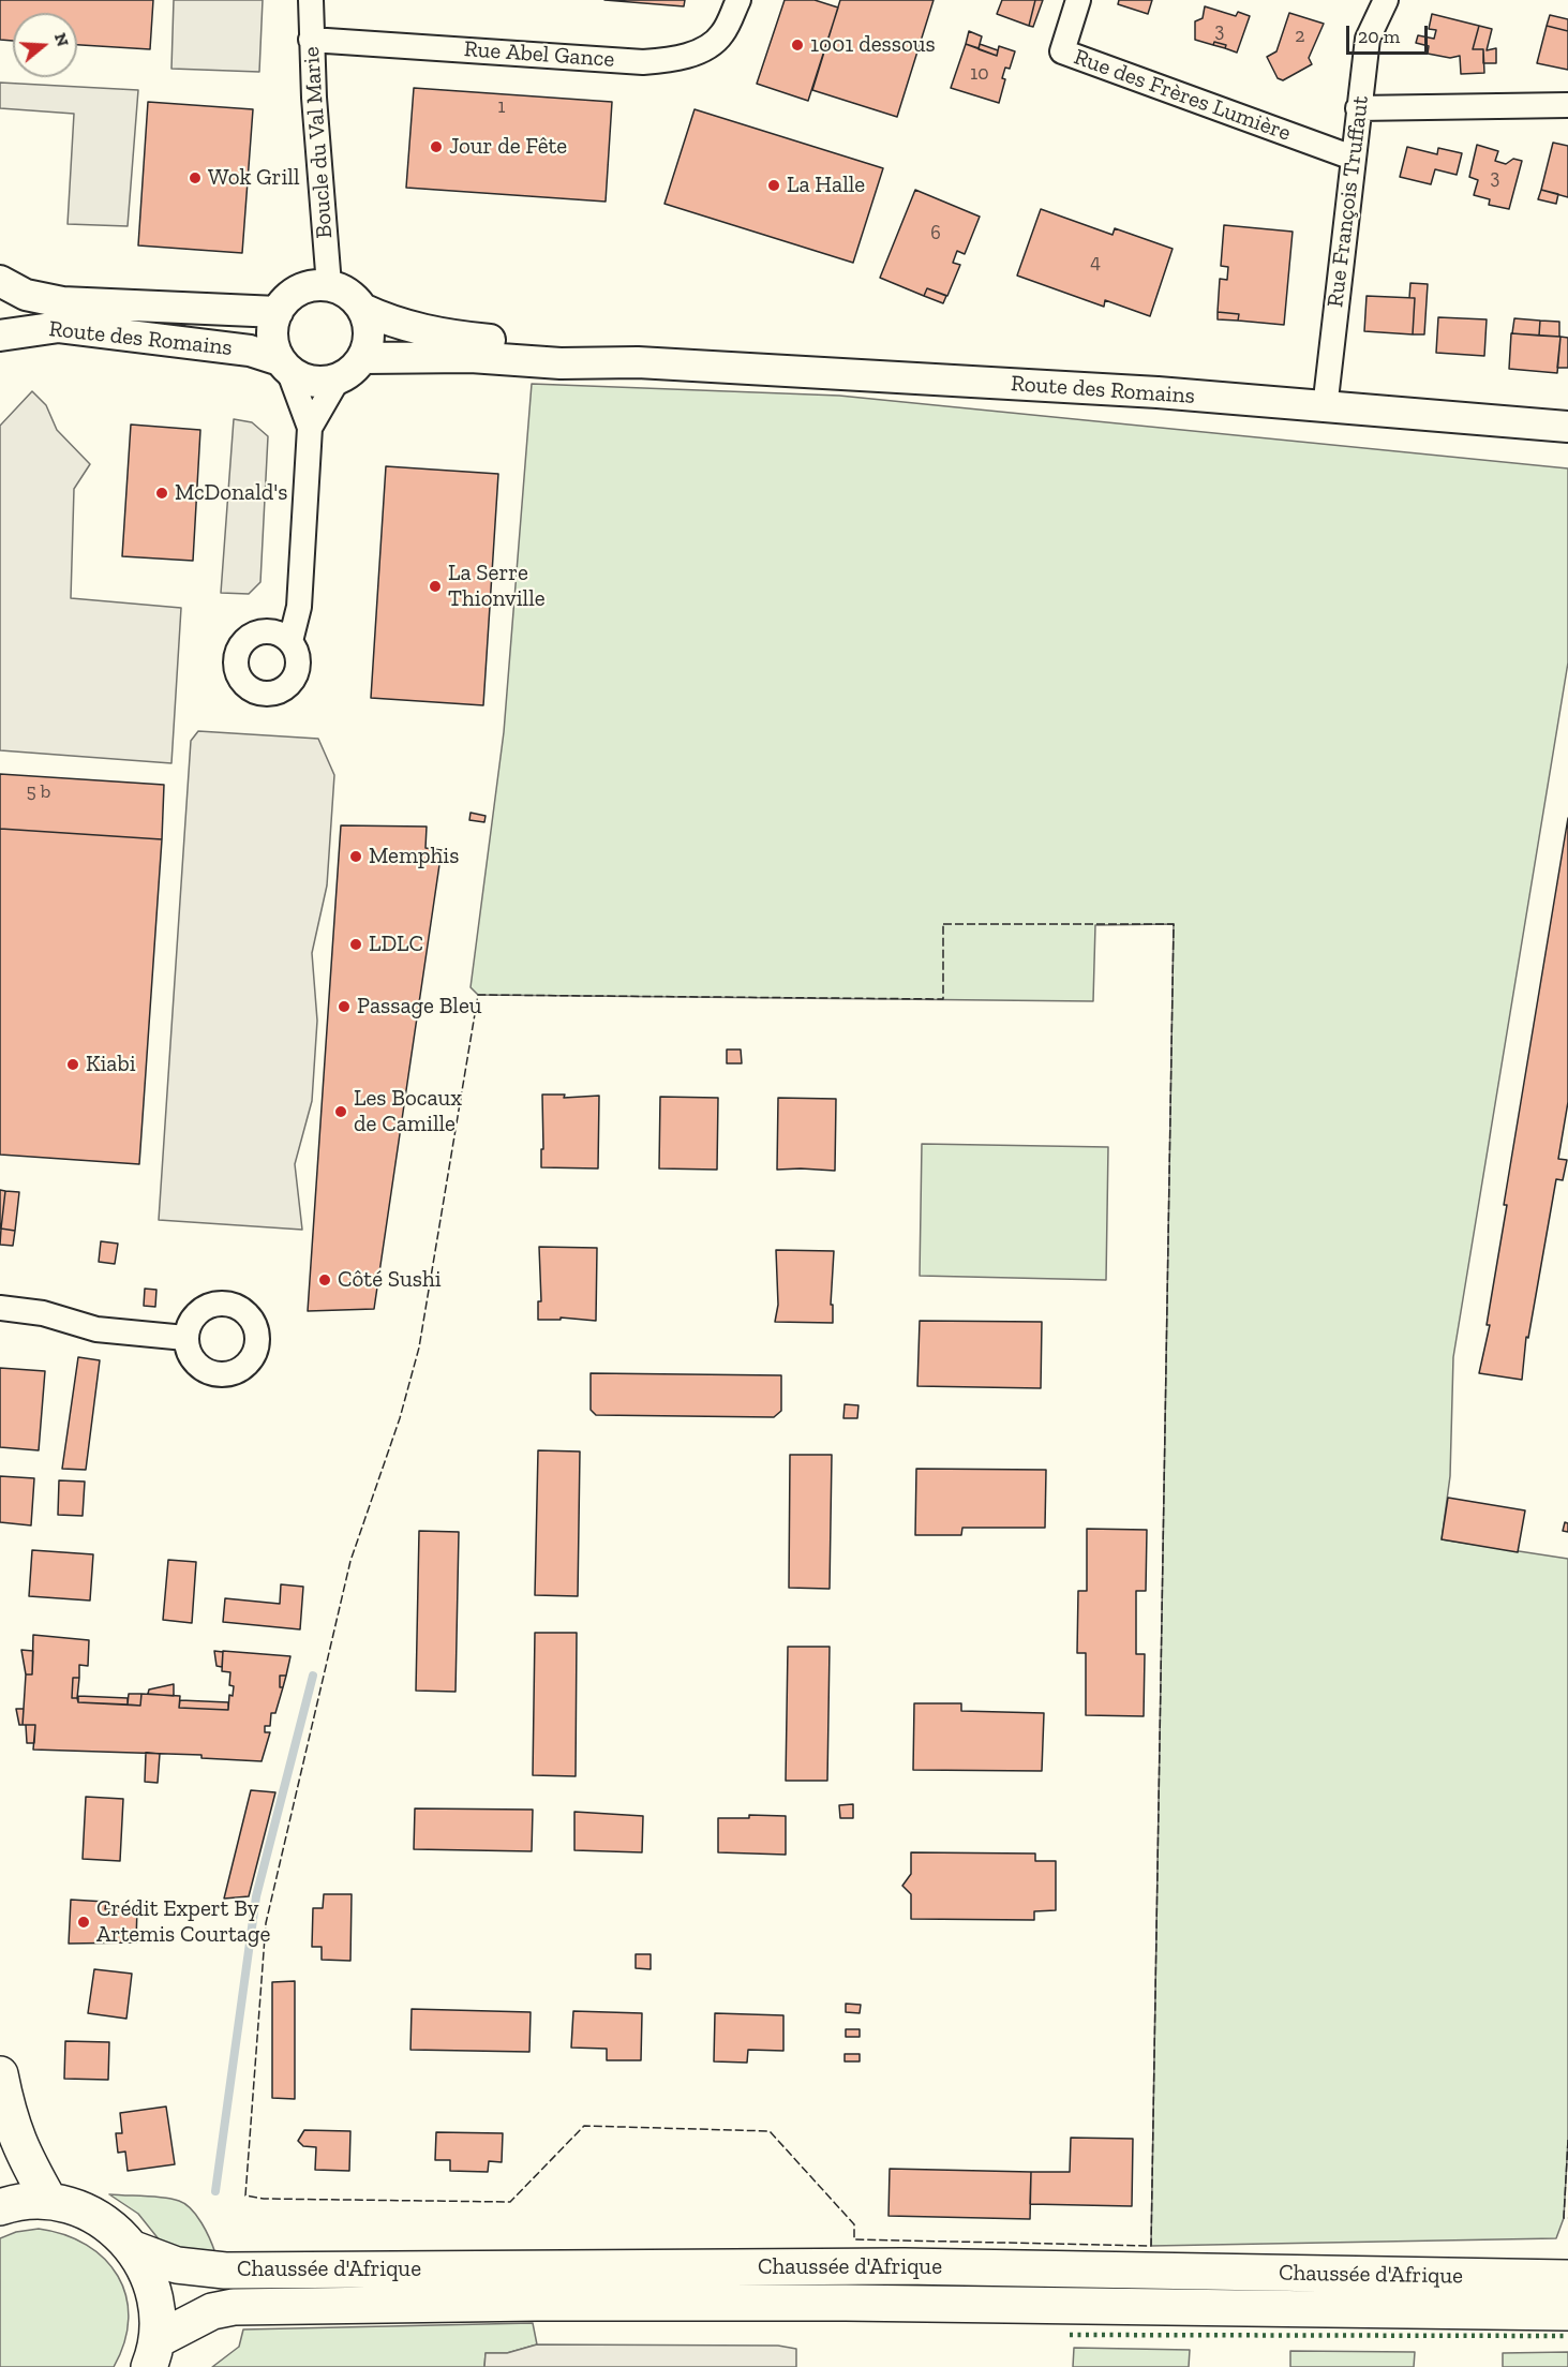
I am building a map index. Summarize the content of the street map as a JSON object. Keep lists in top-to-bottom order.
{
  "streets": {
    "main road": ["Chaussée d'Afrique"],
    "street": [
      "Rue Abel Gance",
      "Rue des Frères Lumière",
      "Boucle du Val Marie",
      "Rue François Truffaut",
      "Route des Romains"
    ]
  },
  "crossings": [
    ["Rue Abel Gance", "Boucle du Val Marie"],
    ["Rue des Frères Lumière", "Rue François Truffaut"],
    ["Boucle du Val Marie", "Route des Romains"],
    ["Rue François Truffaut", "Route des Romains"]
  ],
  "places": [
    "1001 dessous",
    "Jour de Fête",
    "Wok Grill",
    "La Halle",
    "McDonald's",
    "La Serre Thionville",
    "Memphis",
    "LDLC",
    "Passage Bleu",
    "Kiabi",
    "Les Bocaux de Camille",
    "Côté Sushi",
    "Crédit Expert By Artemis Courtage"
  ],
  "house_numbers": [
    "3",
    "2",
    "10",
    "1",
    "3",
    "6",
    "4",
    "5 b"
  ],
  "scale_bar": "20 m",
  "north": "right"
}
